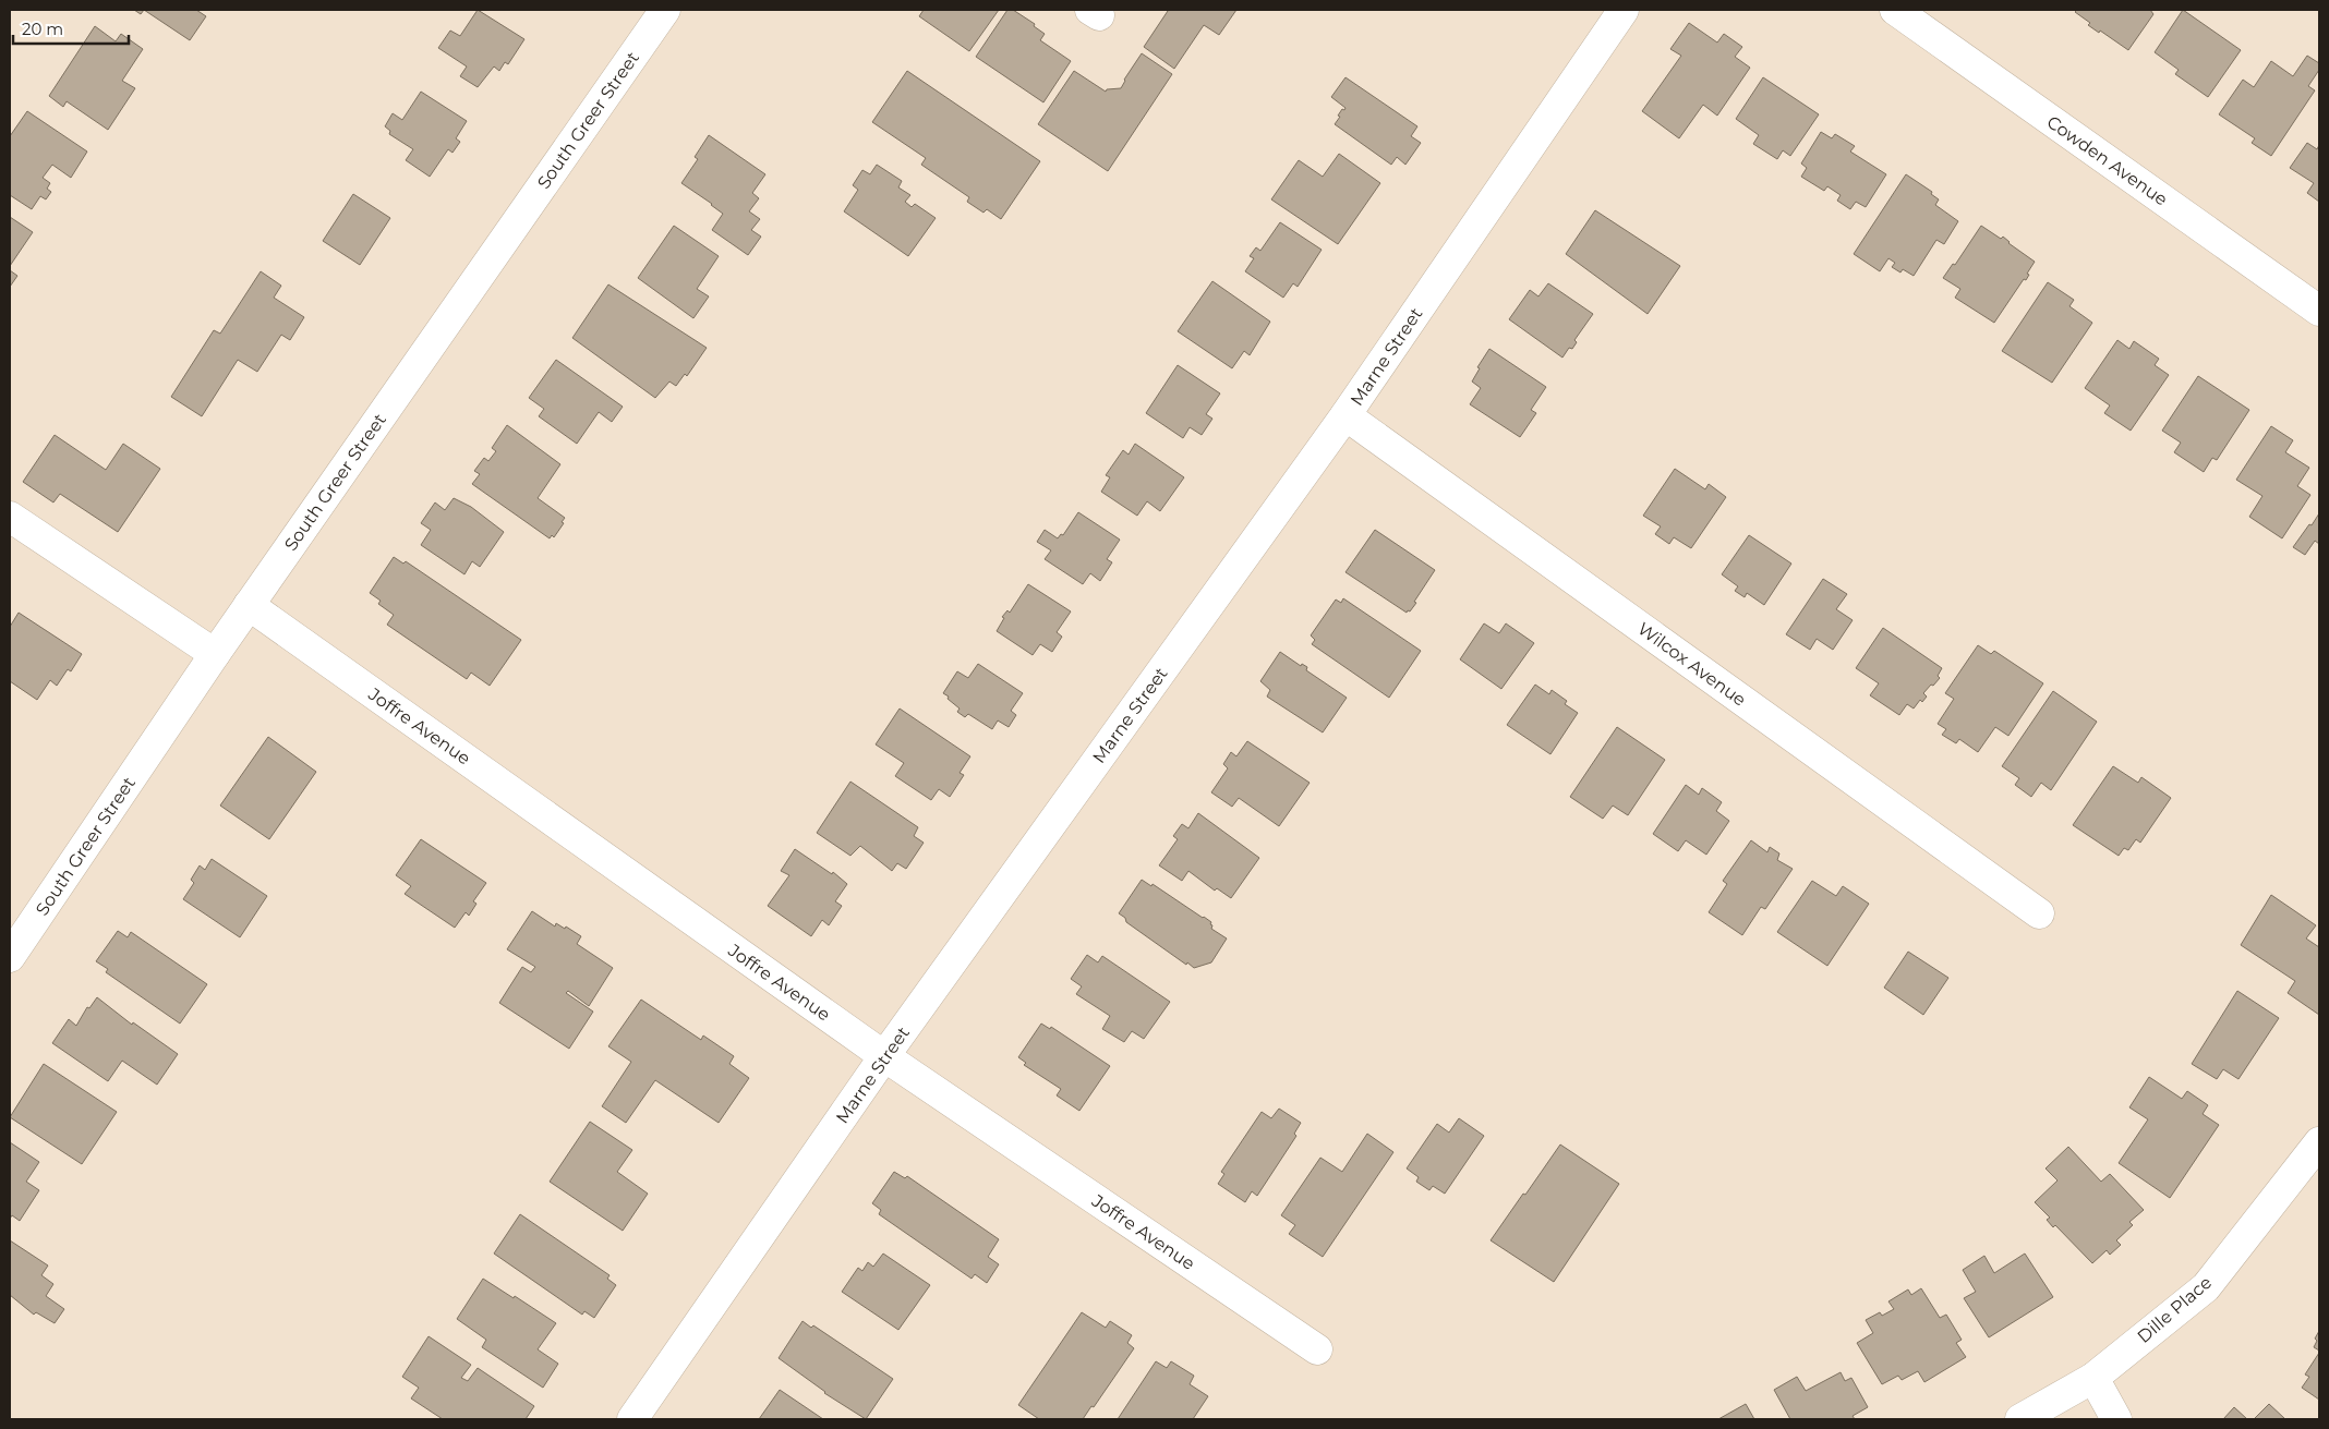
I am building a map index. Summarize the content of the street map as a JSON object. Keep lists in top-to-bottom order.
{
  "streets": {
    "street": [
      "South Greer Street",
      "Cowden Avenue",
      "Marne Street",
      "Wilcox Avenue",
      "Joffre Avenue",
      "Dille Place"
    ]
  },
  "crossings": [
    ["South Greer Street", "Joffre Avenue"],
    ["Marne Street", "Wilcox Avenue"],
    ["Marne Street", "Joffre Avenue"]
  ],
  "scale_bar": "20 m"
}
